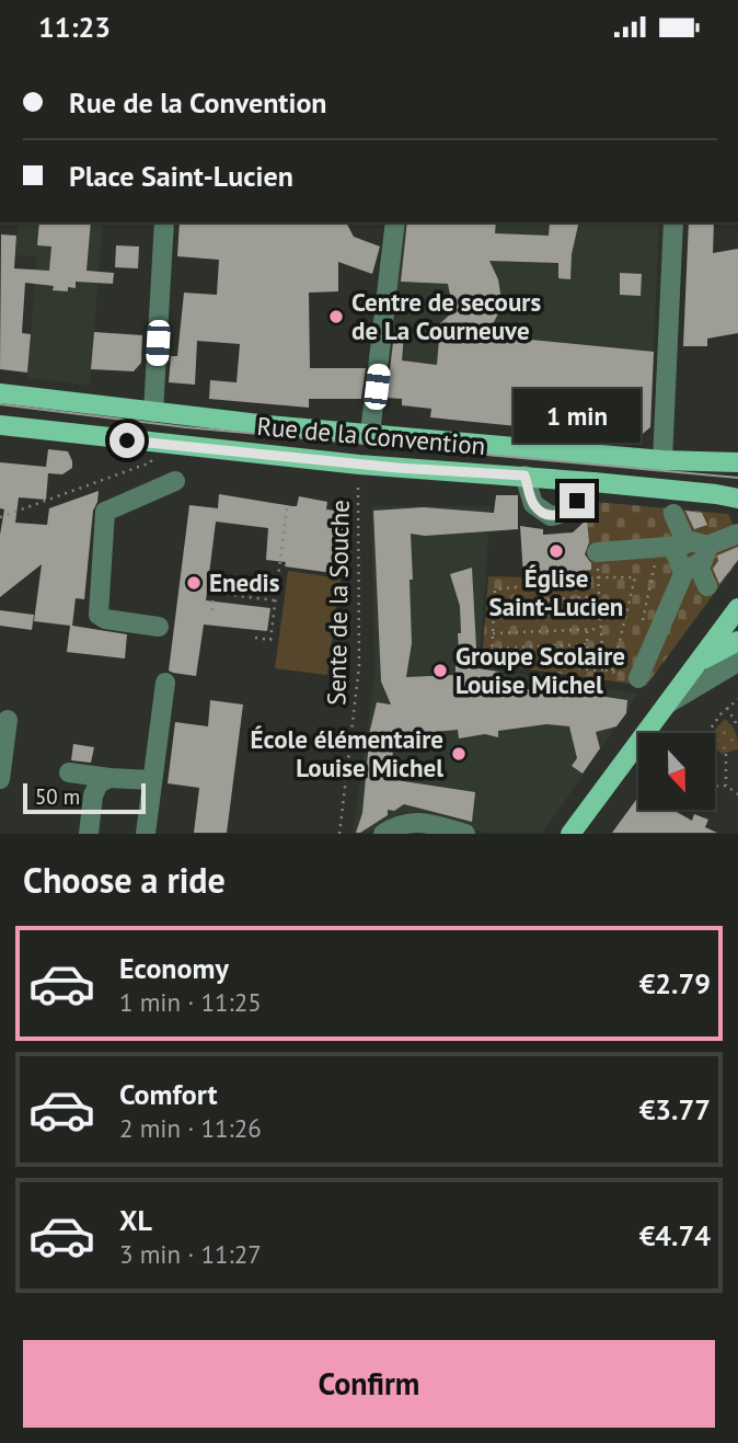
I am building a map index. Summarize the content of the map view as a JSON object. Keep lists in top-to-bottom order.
{
  "streets": {
    "main road": ["Rue de la Convention"],
    "path": ["Sente de la Souche"]
  },
  "crossings": [
    ["Rue de la Convention", "Sente de la Souche"]
  ],
  "places": [
    "Centre de secours de La Courneuve",
    "Église Saint-Lucien",
    "Enedis",
    "Groupe Scolaire Louise Michel",
    "École élémentaire Louise Michel"
  ],
  "scale_bar": "50 m",
  "north": "bottom",
  "page": {
    "status": "11:23",
    "banner": ["Rue de la Convention", "Place Saint-Lucien"],
    "bubble": "1 min",
    "scale": "50 m",
    "heading": "Choose a ride",
    "list": [
      {
        "name": "Economy",
        "note": "1 min · 11:25",
        "value": "€2.79"
      },
      {
        "name": "Comfort",
        "note": "2 min · 11:26",
        "value": "€3.77"
      },
      {
        "name": "XL",
        "note": "3 min · 11:27",
        "value": "€4.74"
      }
    ],
    "buttons": "Confirm"
  }
}
